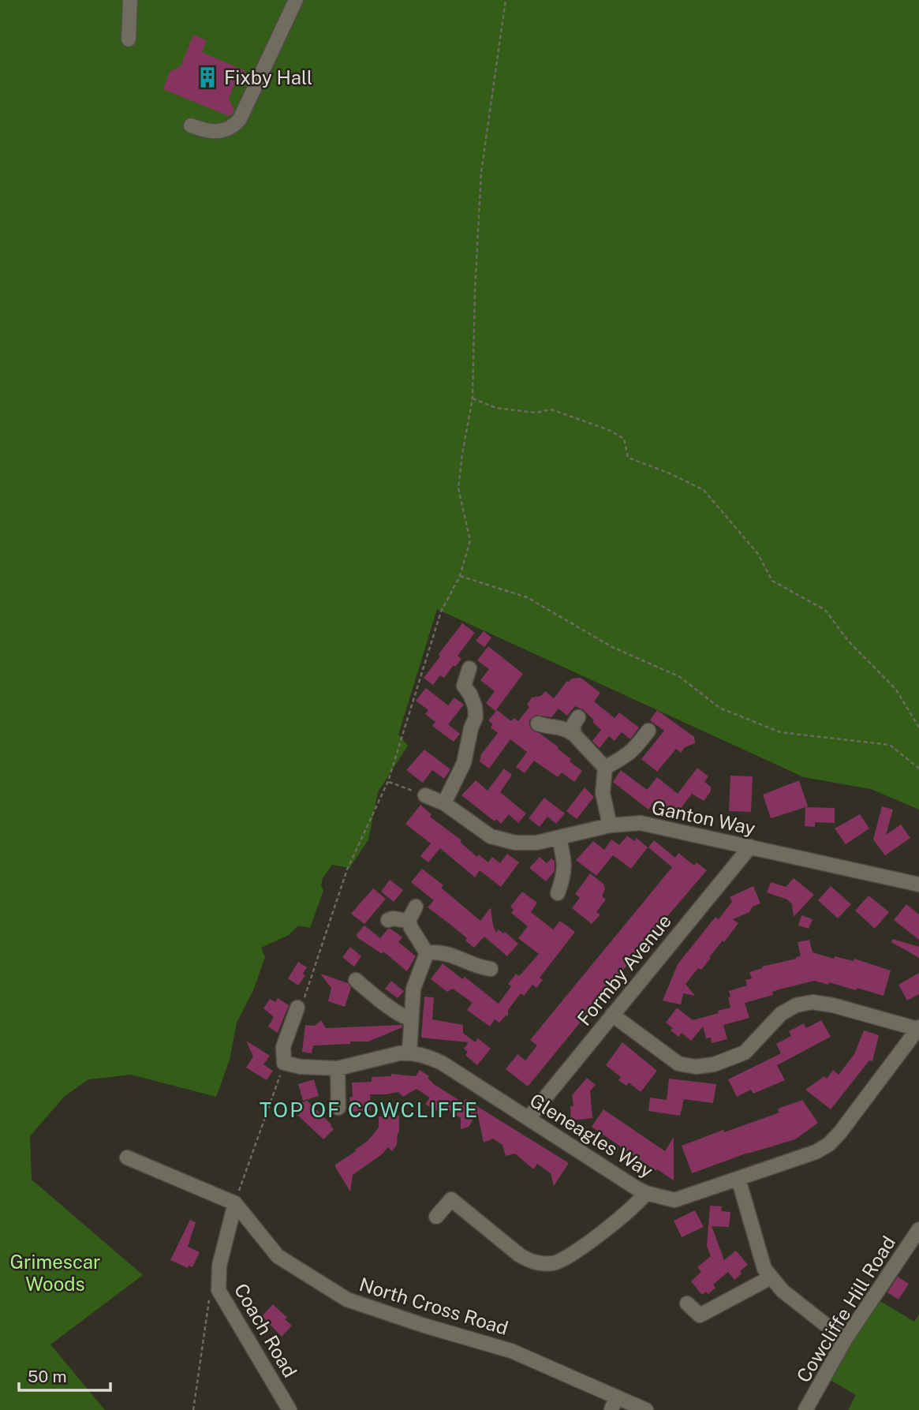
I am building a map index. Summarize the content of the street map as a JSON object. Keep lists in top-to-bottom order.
{
  "streets": {
    "street": [
      "Ganton Way",
      "Formby Avenue",
      "Gleneagles Way",
      "North Cross Road",
      "Cowcliffe Hill Road",
      "Coach Road"
    ]
  },
  "crossings": [
    ["Ganton Way", "Formby Avenue"],
    ["Formby Avenue", "Gleneagles Way"],
    ["North Cross Road", "Coach Road"]
  ],
  "districts": ["TOP OF COWCLIFFE"],
  "parks": ["Grimescar Woods"],
  "places": {
    "building": ["Fixby Hall"]
  },
  "scale_bar": "50 m"
}
